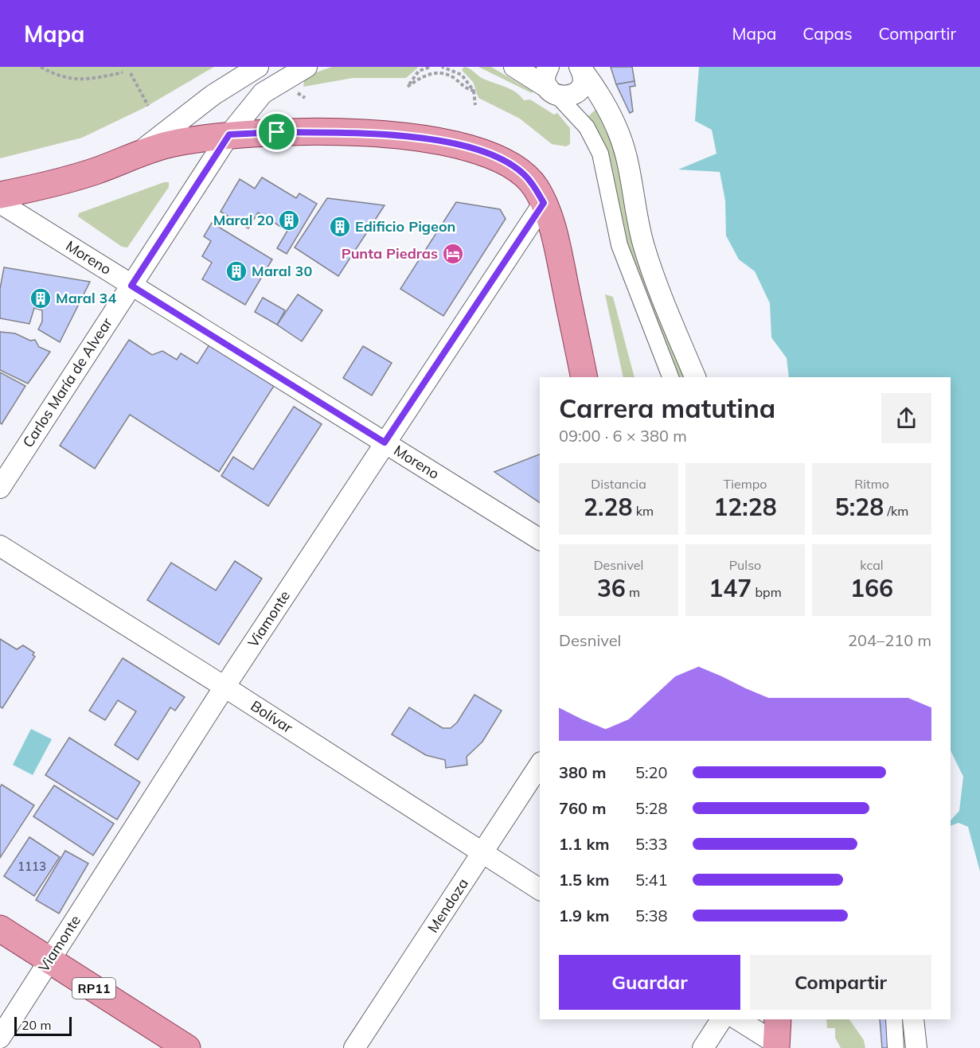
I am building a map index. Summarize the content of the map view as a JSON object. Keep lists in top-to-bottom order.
{
  "streets": {
    "main road": ["RP11"],
    "street": [
      "Moreno",
      "Carlos María de Alvear",
      "Viamonte",
      "Bolívar",
      "Mendoza"
    ]
  },
  "crossings": [
    ["Moreno", "Carlos María de Alvear"],
    ["Moreno", "Viamonte"],
    ["Viamonte", "Bolívar"],
    ["Viamonte", "RP11"],
    ["Bolívar", "Mendoza"]
  ],
  "places": {
    "building": [
      "Maral 20",
      "Edificio Pigeon",
      "Maral 30",
      "Maral 34"
    ],
    "hotel": ["Punta Piedras"]
  },
  "house_numbers": ["1113"],
  "scale_bar": "20 m",
  "page": {
    "header": "Mapa",
    "nav": ["Mapa", "Capas", "Compartir"],
    "heading": ["Carrera matutina", "09:00 · 6 × 380 m"],
    "stats": [
      ["Distancia", "2.28 km"],
      ["Tiempo", "12:28"],
      ["Ritmo", "5:28 /km"],
      ["Desnivel", "36 m"],
      ["Pulso", "147 bpm"],
      ["kcal", "166"]
    ],
    "chart": ["Desnivel", "204–210 m"],
    "list": [
      {
        "name": "380 m",
        "note": "5:20"
      },
      {
        "name": "760 m",
        "note": "5:28"
      },
      {
        "name": "1.1 km",
        "note": "5:33"
      },
      {
        "name": "1.5 km",
        "note": "5:41"
      },
      {
        "name": "1.9 km",
        "note": "5:38"
      }
    ],
    "buttons": ["Guardar", "Compartir"],
    "scale": "20 m"
  }
}
